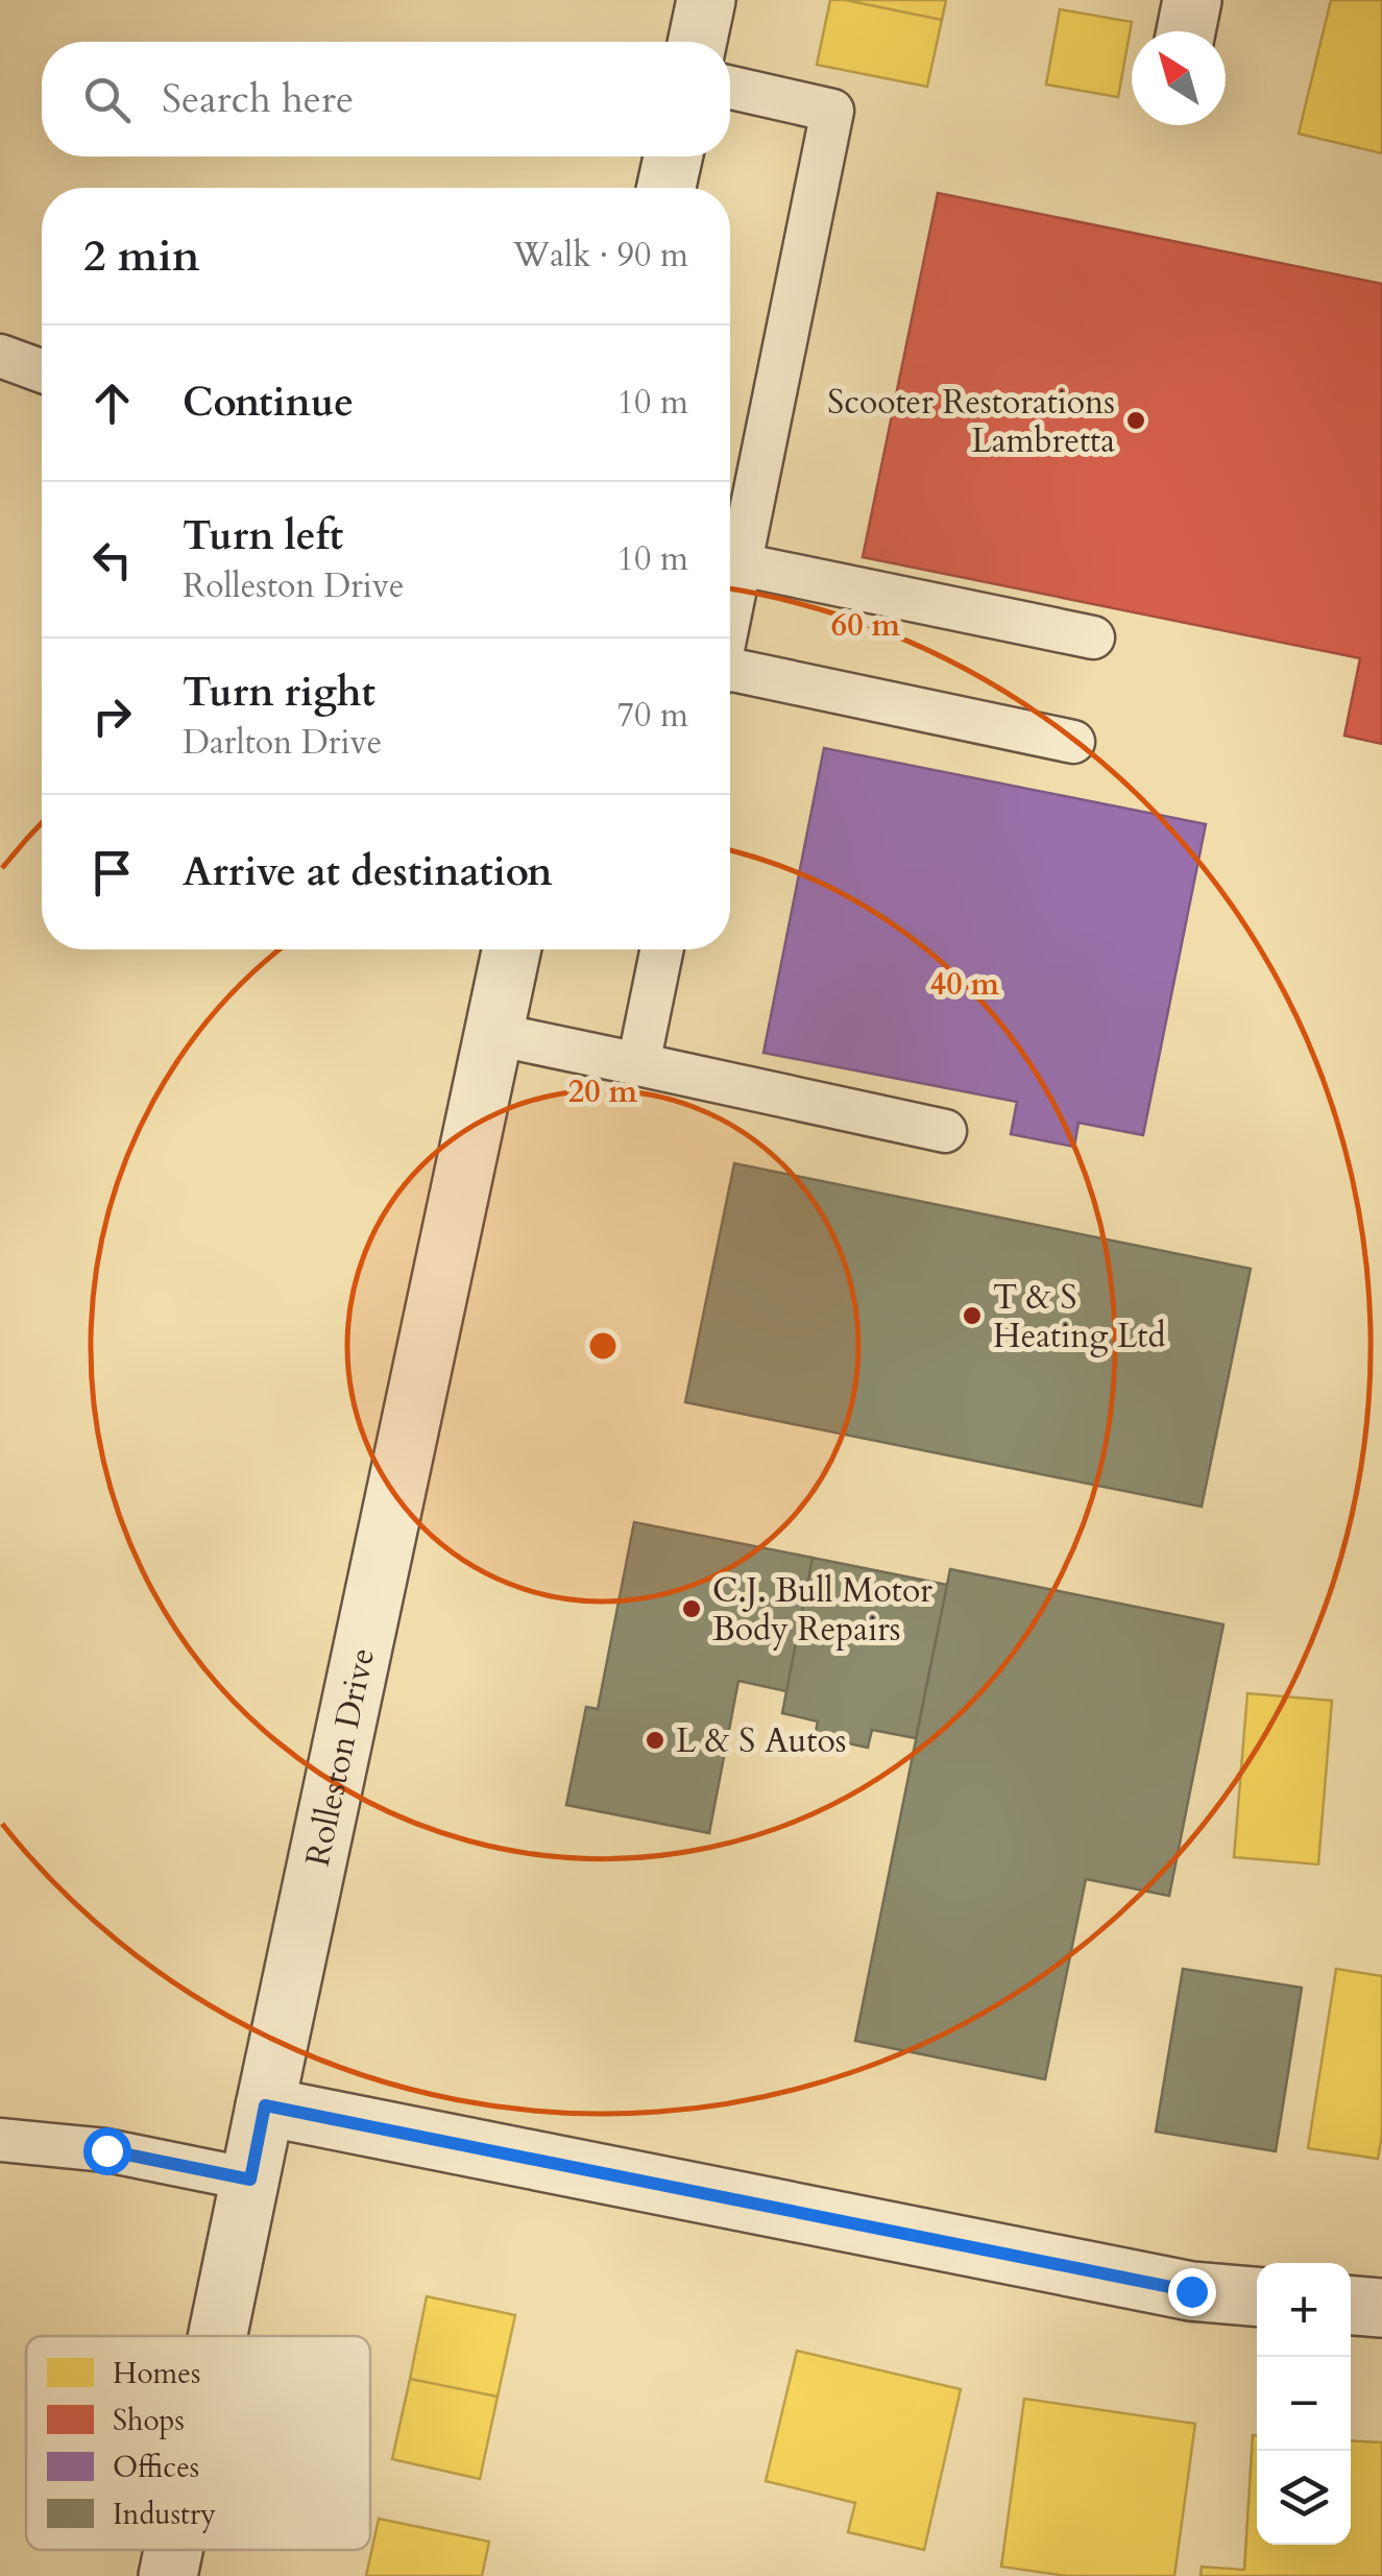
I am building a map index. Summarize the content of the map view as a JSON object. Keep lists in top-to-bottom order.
{
  "streets": {
    "street": ["Rolleston Drive"]
  },
  "places": [
    "Scooter Restorations Lambretta",
    "T & S Heating Ltd",
    "C.J. Bull Motor Body Repairs",
    "L & S Autos"
  ],
  "legend": [
    "Homes",
    "Shops",
    "Offices",
    "Industry"
  ],
  "north": "top left",
  "page": {
    "search": "Search here",
    "heading": ["2 min", "Walk · 90 m"],
    "list": [
      ["Continue", "10 m"],
      ["Turn left", "Rolleston Drive", "10 m"],
      ["Turn right", "Darlton Drive", "70 m"],
      "Arrive at destination"
    ],
    "map_buttons": ["+", "−"]
  },
  "rings": ["60 m", "40 m", "20 m"]
}
